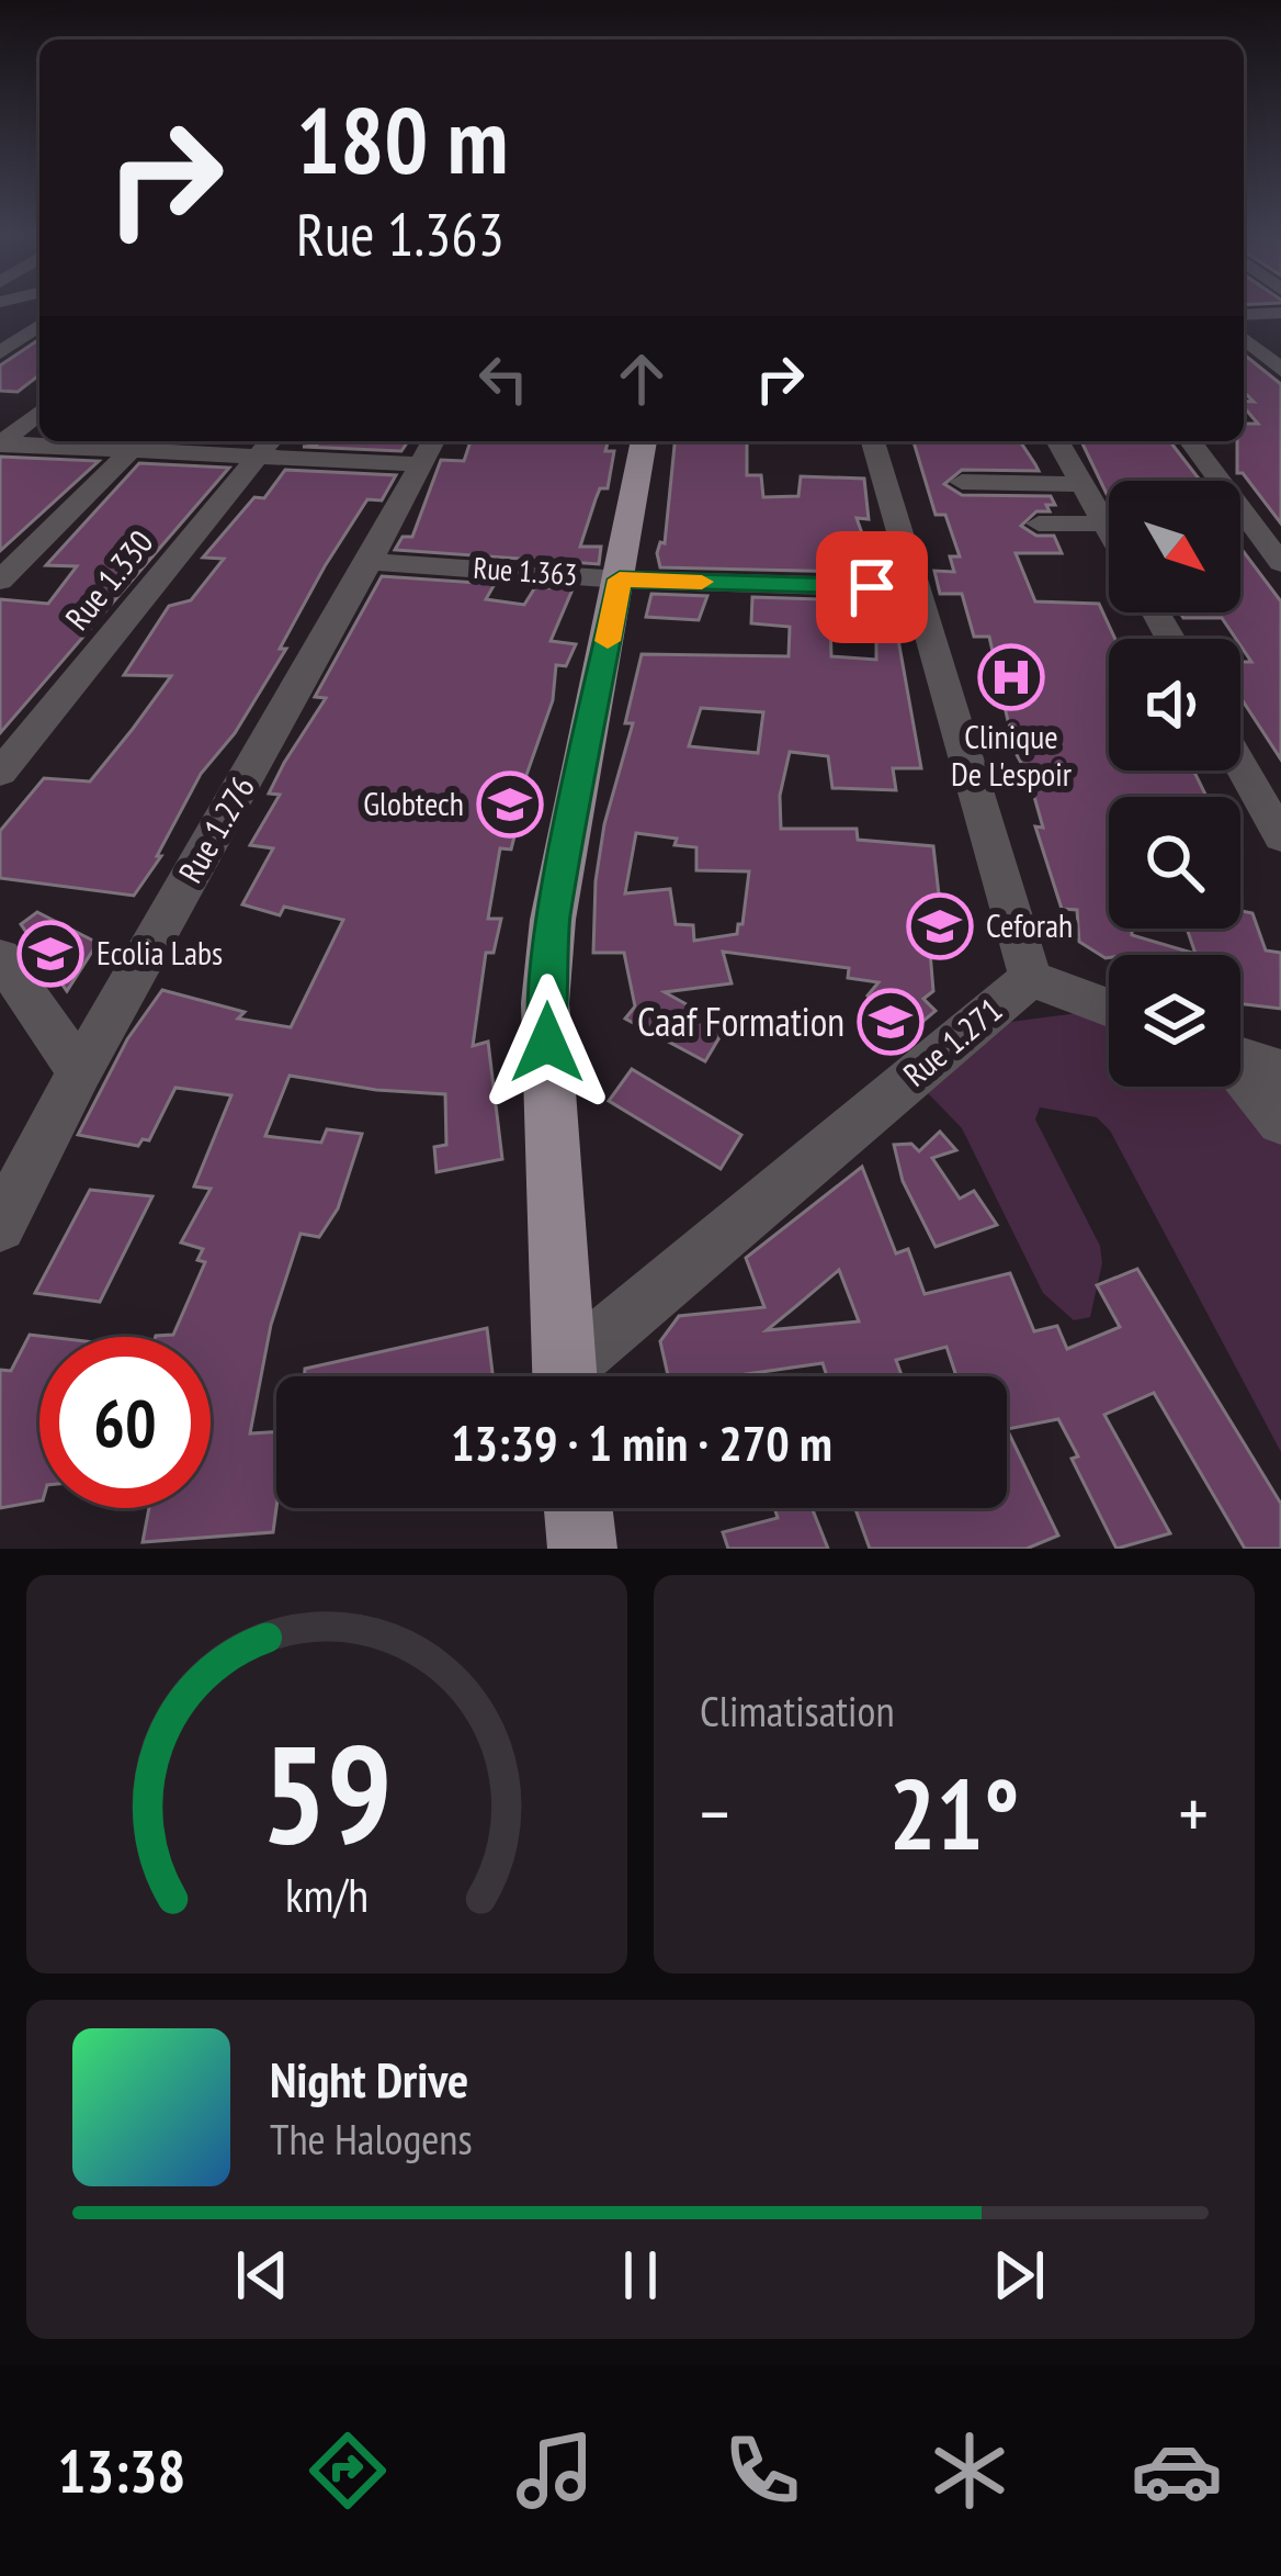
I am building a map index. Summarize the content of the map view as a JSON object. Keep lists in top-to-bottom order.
{
  "streets": {
    "street": [
      "Rue 1.363",
      "Rue 1.330",
      "Rue 1.276",
      "Rue 1.271"
    ]
  },
  "crossings": [
    ["Rue 1.363", "Rue 1.276"],
    ["Rue 1.363", "Rue 1.271"]
  ],
  "places": {
    "hospital": ["Clinique De L'espoir"],
    "school or university": [
      "Globtech",
      "Ceforah",
      "Ecolia Labs",
      "Caaf Formation"
    ]
  },
  "north": "bottom right",
  "page": {
    "turn": ["180 m", "Rue 1.363"],
    "limit": "60",
    "trip": "13:39 · 1 min · 270 m",
    "tile": "Climatisation",
    "heat": ["−", "21°", "+"],
    "song": ["Night Drive", "The Halogens"],
    "tabs": "13:38",
    "gauge": ["59", "km/h"]
  }
}
